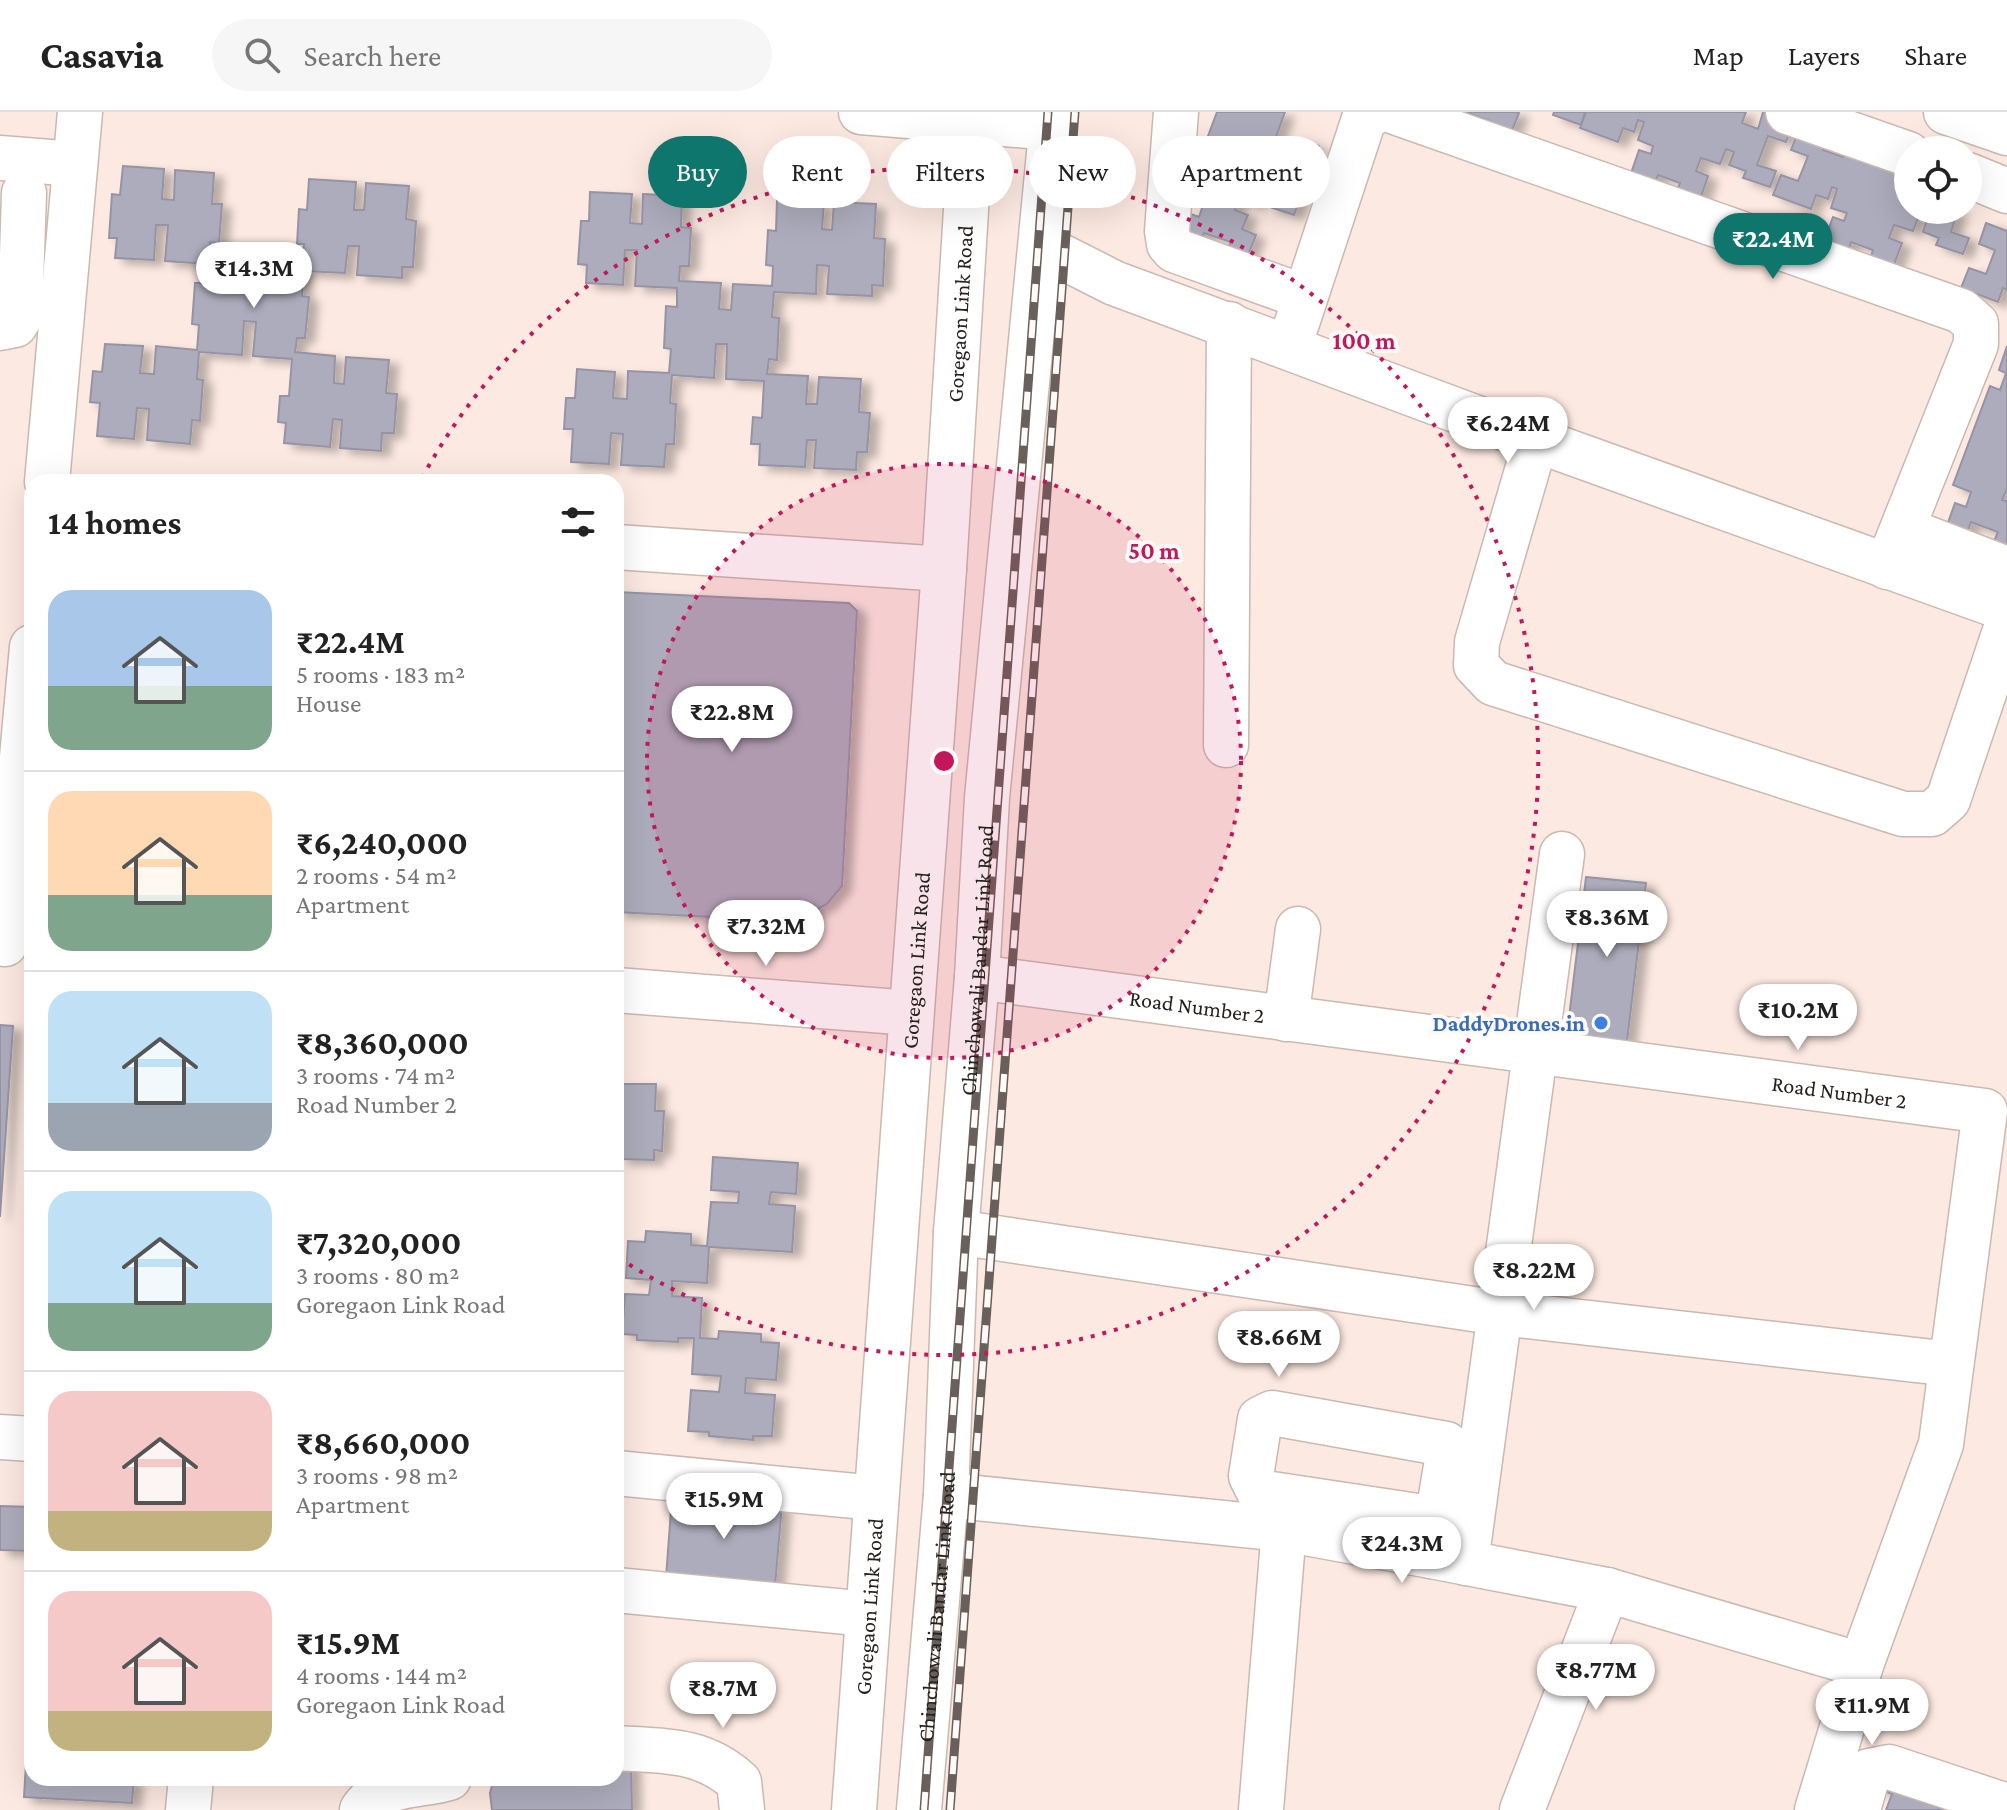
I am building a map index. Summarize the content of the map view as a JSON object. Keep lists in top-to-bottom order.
{
  "streets": {
    "street": ["Goregaon Link Road", "Chinchowali Bandar Link Road", "Road Number 2"]
  },
  "crossings": [
    ["Chinchowali Bandar Link Road", "Road Number 2"]
  ],
  "places": ["DaddyDrones.in"],
  "page": {
    "header": "Casavia",
    "search": "Search here",
    "nav": ["Map", "Layers", "Share"],
    "chip": [
      "Buy",
      "Rent",
      "Filters",
      "New",
      "Apartment"
    ],
    "price": [
      "₹22.4M",
      "₹14.3M",
      "₹6.24M",
      "₹22.8M",
      "₹8.36M",
      "₹7.32M",
      "₹10.2M",
      "₹8.22M",
      "₹8.66M",
      "₹15.9M",
      "₹24.3M",
      "₹8.77M",
      "₹8.7M",
      "₹11.9M"
    ],
    "heading": "14 homes",
    "list": [
      {
        "name": "₹22.4M",
        "note": "5 rooms · 183 m² · House"
      },
      {
        "name": "₹6,240,000",
        "note": "2 rooms · 54 m² · Apartment"
      },
      {
        "name": "₹8,360,000",
        "note": "3 rooms · 74 m² · Road Number 2"
      },
      {
        "name": "₹7,320,000",
        "note": "3 rooms · 80 m² · Goregaon Link Road"
      },
      {
        "name": "₹8,660,000",
        "note": "3 rooms · 98 m² · Apartment"
      },
      {
        "name": "₹15.9M",
        "note": "4 rooms · 144 m² · Goregaon Link Road"
      }
    ]
  },
  "rings": ["100 m", "50 m"]
}
